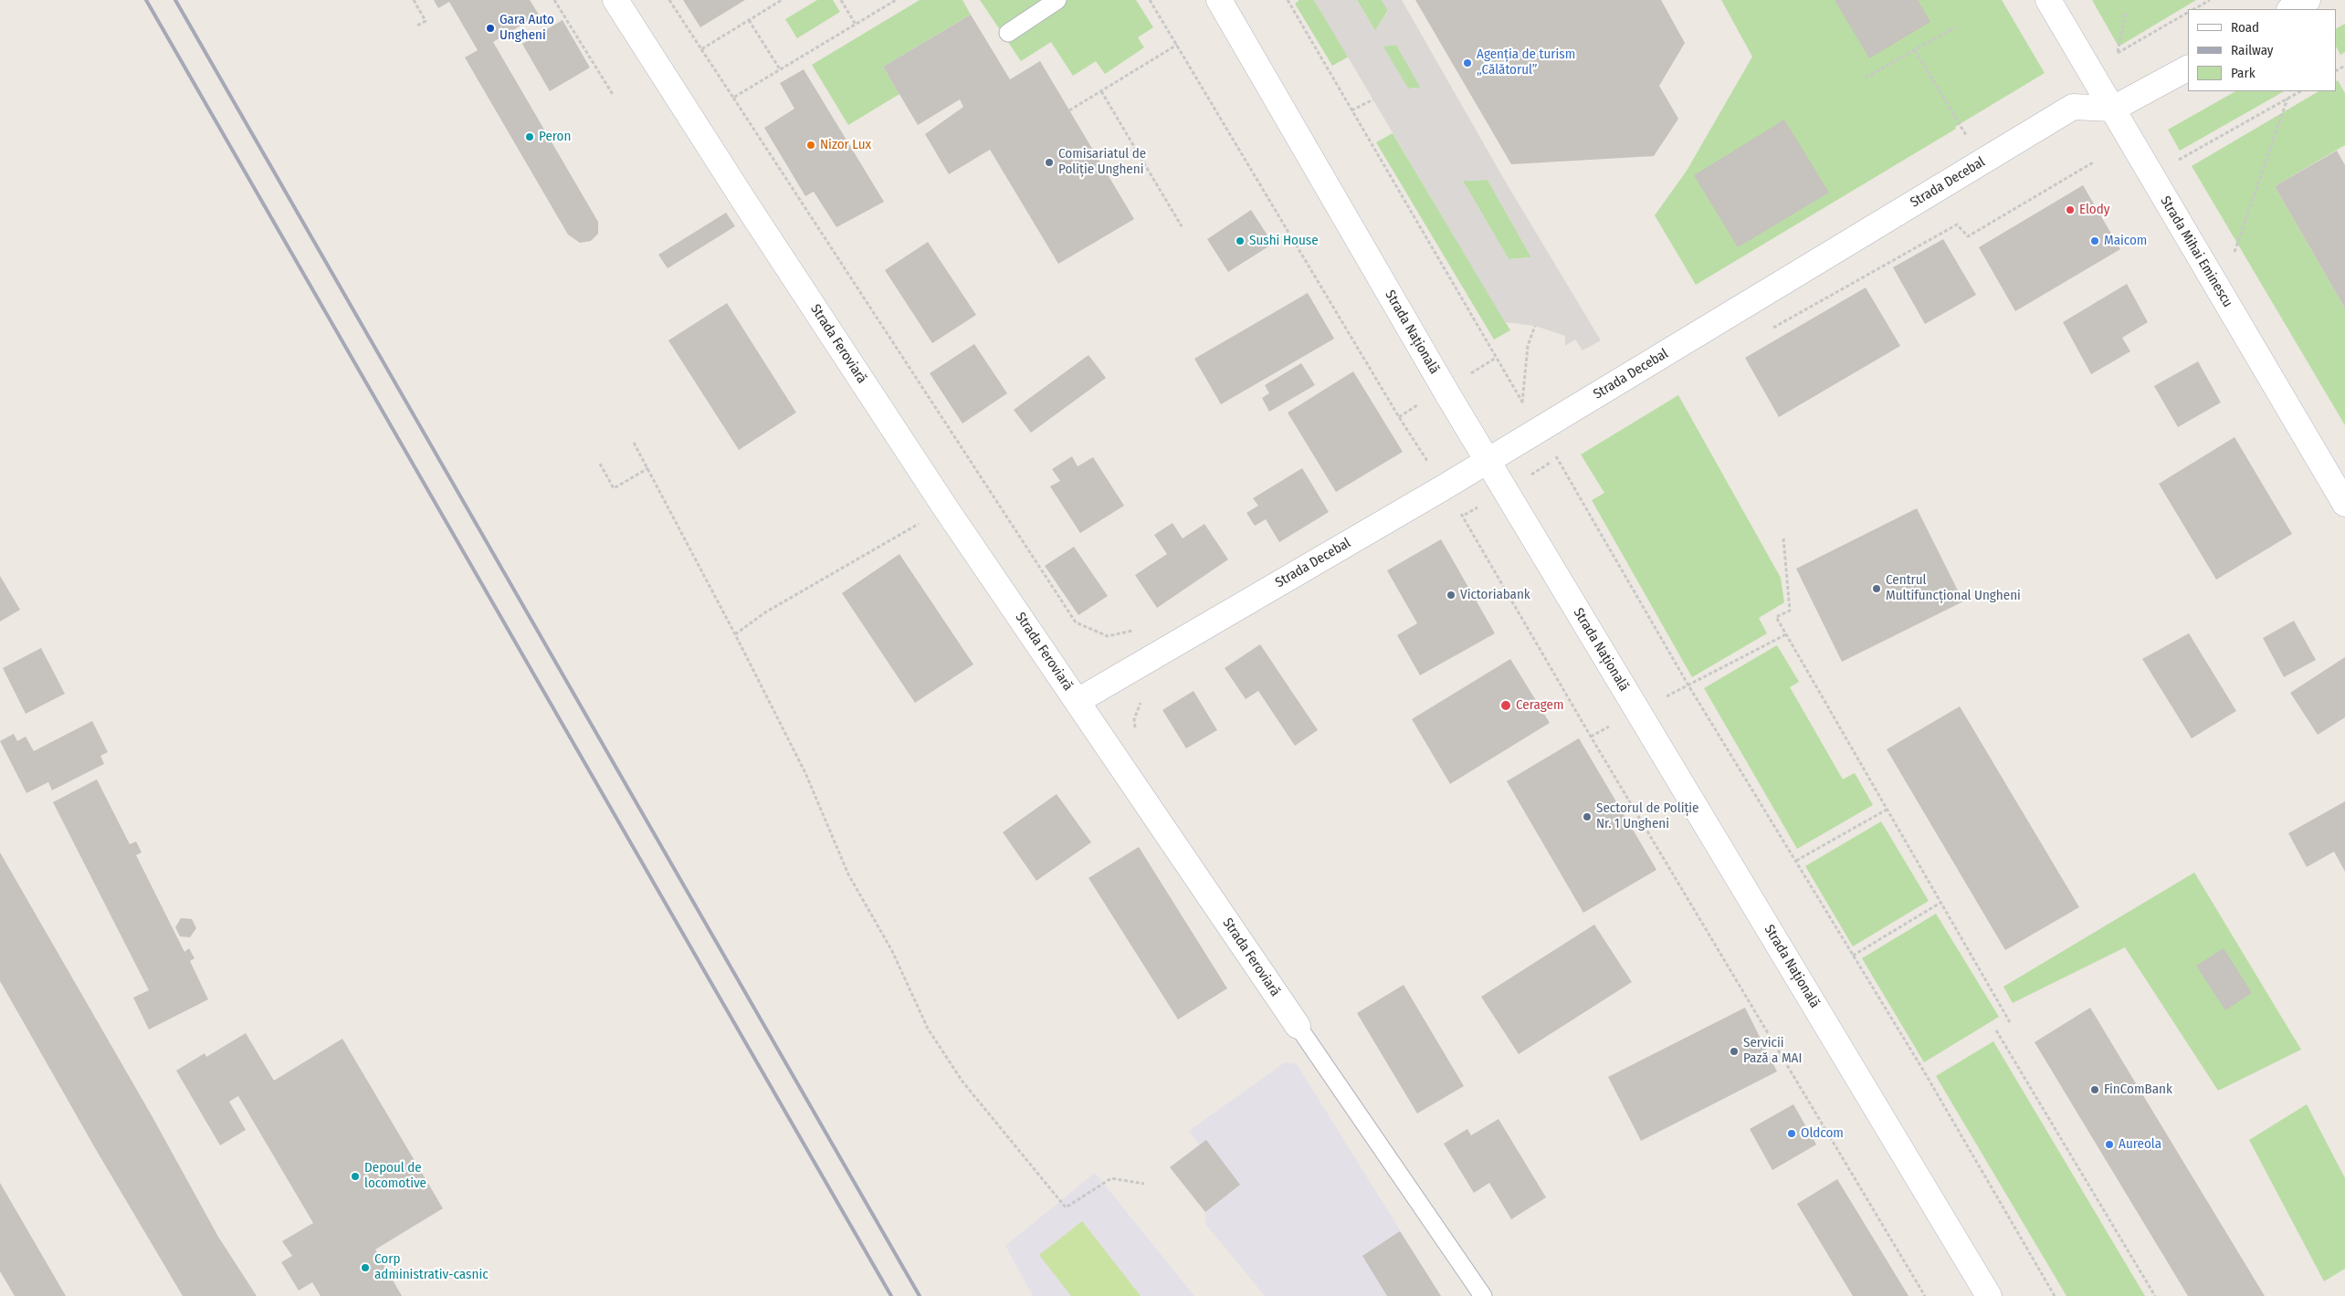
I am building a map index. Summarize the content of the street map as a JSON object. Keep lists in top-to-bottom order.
{
  "streets": {
    "street": [
      "Strada Decebal",
      "Strada Mihai Eminescu",
      "Strada Națională",
      "Strada Feroviară"
    ]
  },
  "crossings": [
    ["Strada Decebal", "Strada Mihai Eminescu"],
    ["Strada Decebal", "Strada Națională"],
    ["Strada Decebal", "Strada Feroviară"]
  ],
  "places": [
    "Gara Auto Ungheni",
    "Agenția de turism „Călătorul”",
    "Peron",
    "Nizor Lux",
    "Comisariatul de Poliție Ungheni",
    "Elody",
    "Sushi House",
    "Maicom",
    "Centrul Multifuncțional Ungheni",
    "Victoriabank",
    "Ceragem",
    "Sectorul de Poliție Nr. 1 Ungheni",
    "Servicii Pază a MAI",
    "FinComBank",
    "Oldcom",
    "Aureola",
    "Depoul de locomotive",
    "Corp administrativ-casnic"
  ],
  "legend": ["Road", "Railway", "Park"]
}
